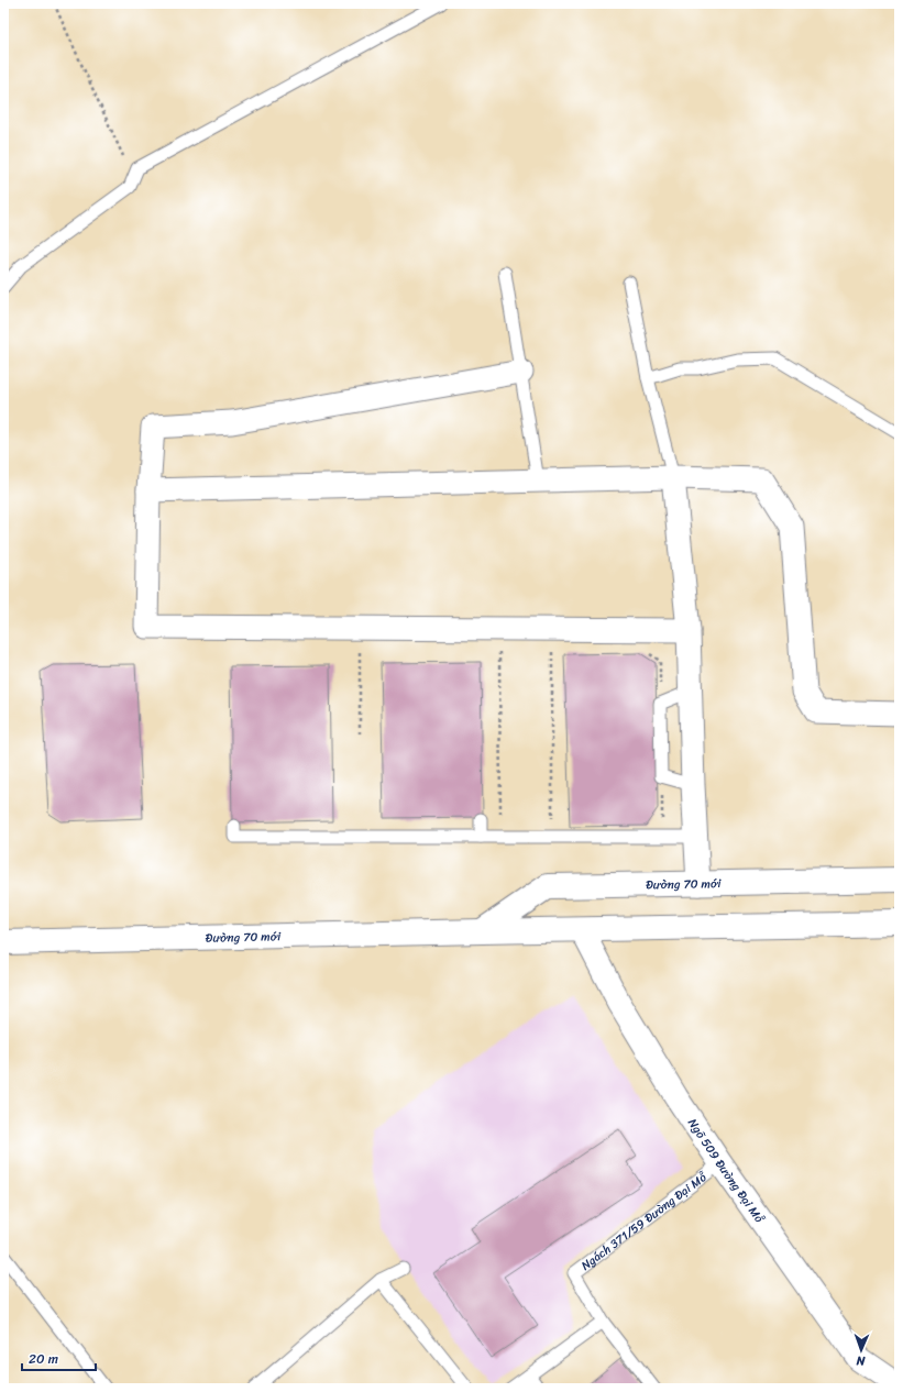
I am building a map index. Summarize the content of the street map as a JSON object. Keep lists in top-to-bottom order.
{
  "streets": {
    "street": ["Đường 70 mới", "Ngõ 509 Đường Đại Mỗ"],
    "lane": ["Ngách 371/59 Đường Đại Mỗ"]
  },
  "crossings": [
    ["Đường 70 mới", "Ngõ 509 Đường Đại Mỗ"],
    ["Ngõ 509 Đường Đại Mỗ", "Ngách 371/59 Đường Đại Mỗ"]
  ],
  "scale_bar": "20 m",
  "north": "bottom"
}
